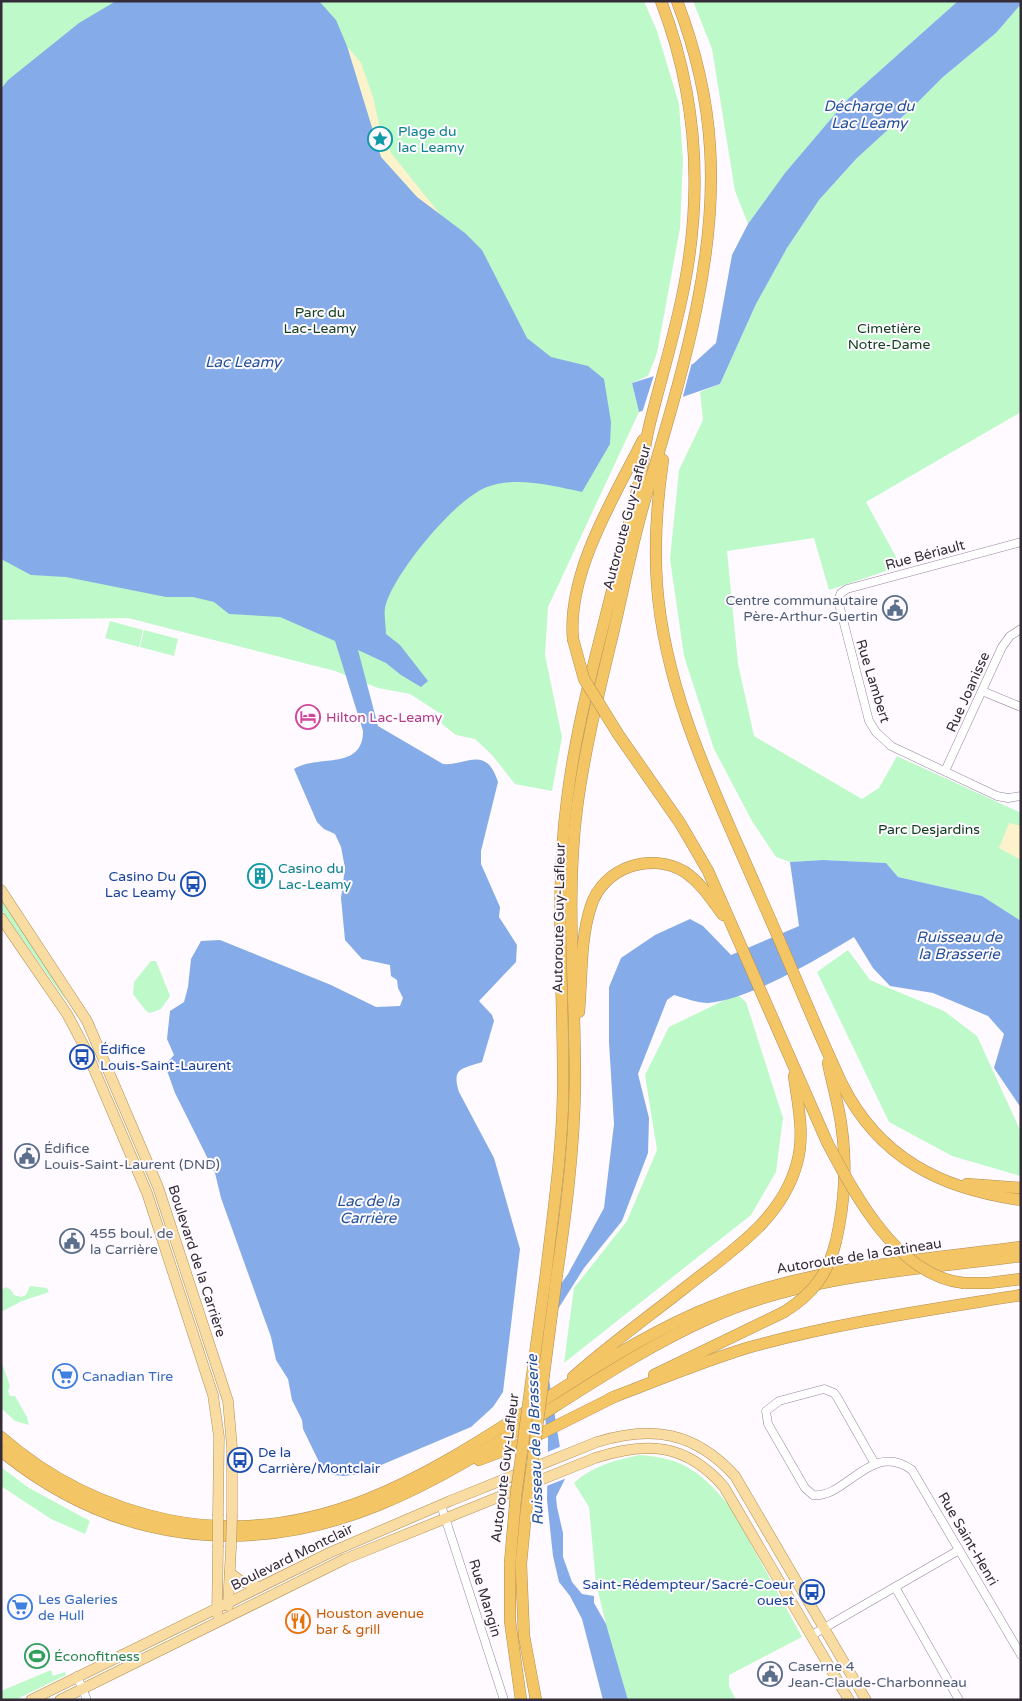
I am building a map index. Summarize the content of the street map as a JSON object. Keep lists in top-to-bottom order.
{
  "streets": {
    "highway": ["Autoroute Guy-Lafleur", "Autoroute de la Gatineau"],
    "main road": ["Boulevard de la Carrière", "Boulevard Montclair"],
    "street": [
      "Rue Bériault",
      "Rue Lambert",
      "Rue Joanisse",
      "Rue Saint-Henri",
      "Rue Mangin"
    ]
  },
  "crossings": [
    ["Rue Bériault", "Rue Lambert"],
    ["Rue Lambert", "Rue Joanisse"],
    ["Boulevard de la Carrière", "Boulevard Montclair"],
    ["Boulevard Montclair", "Rue Mangin"]
  ],
  "water": [
    "Décharge du Lac Leamy",
    "Lac Leamy",
    "Ruisseau de la Brasserie",
    "Lac de la Carrière"
  ],
  "parks": ["Parc du Lac-Leamy", "Cimetière Notre-Dame", "Parc Desjardins"],
  "places": {
    "place": ["Plage du lac Leamy"],
    "public building": [
      "Centre communautaire Père-Arthur-Guertin",
      "Édifice Louis-Saint-Laurent (DND)",
      "455 boul. de la Carrière",
      "Caserne 4 Jean-Claude-Charbonneau"
    ],
    "hotel": ["Hilton Lac-Leamy"],
    "building": ["Casino du Lac-Leamy"],
    "bus stop": [
      "Casino Du Lac Leamy",
      "Édifice Louis-Saint-Laurent",
      "De la Carrière/Montclair",
      "Saint-Rédempteur/Sacré-Coeur ouest"
    ],
    "supermarket": ["Canadian Tire", "Les Galeries de Hull"],
    "restaurant": ["Houston avenue bar & grill"],
    "sports": ["Éconofitness"]
  }
}
